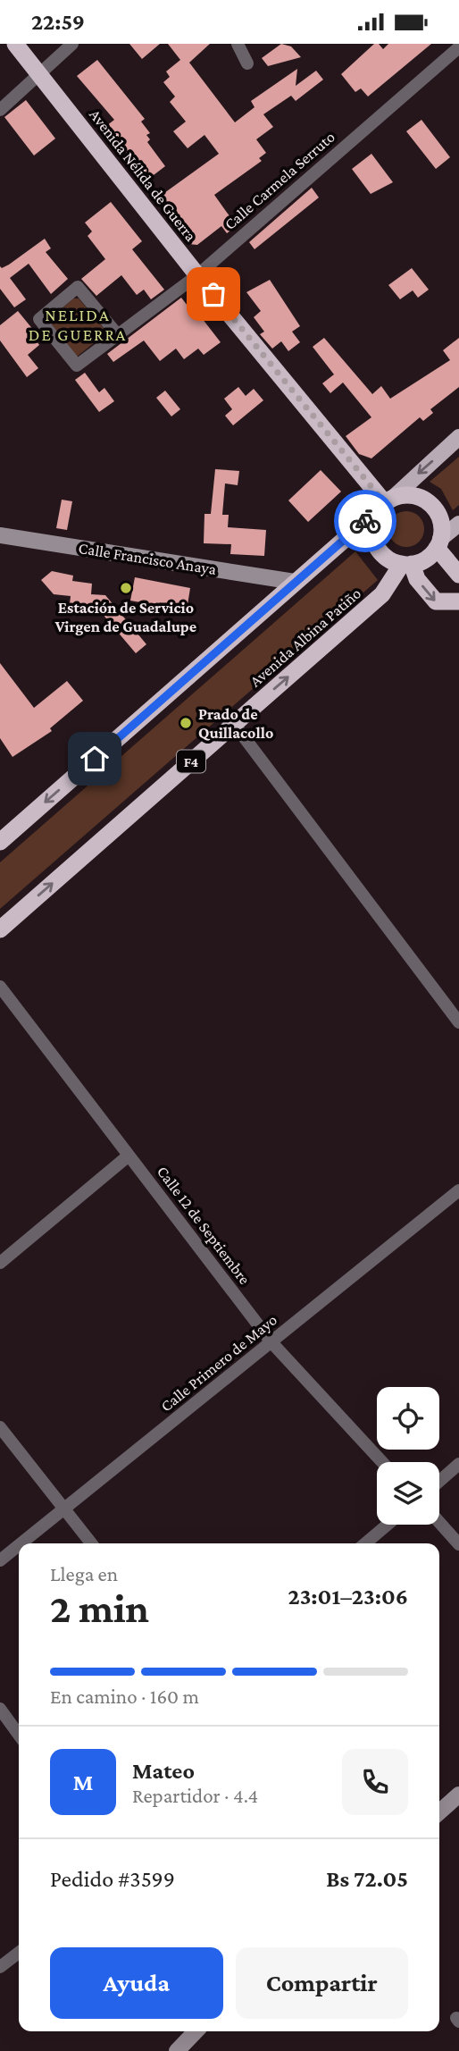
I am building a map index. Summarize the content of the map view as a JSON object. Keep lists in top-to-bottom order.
{
  "streets": {
    "highway": ["Avenida Nélida de Guerra", "Avenida Albina Patiño", "F4"],
    "main road": ["Calle Francisco Anaya"],
    "street": ["Calle Carmela Serruto", "Calle 12 de Septiembre", "Calle Primero de Mayo"]
  },
  "crossings": [
    ["Avenida Nélida de Guerra", "Calle Carmela Serruto"],
    ["Avenida Nélida de Guerra", "Avenida Albina Patiño"],
    ["Avenida Nélida de Guerra", "F4"],
    ["Avenida Albina Patiño", "F4"],
    ["Calle 12 de Septiembre", "Calle Primero de Mayo"]
  ],
  "districts": ["NELIDA DE GUERRA"],
  "places": ["Estación de Servicio Virgen de Guadalupe", "Prado de Quillacollo"],
  "page": {
    "status": "22:59",
    "heading": ["2 min", "Llega en", "23:01–23:06"],
    "panel": [
      "Mateo",
      "Repartidor · 4.4",
      "Pedido #3599",
      "Bs 72.05"
    ],
    "bar": "En camino · 160 m",
    "round": "M",
    "buttons": ["Ayuda", "Compartir"]
  }
}
